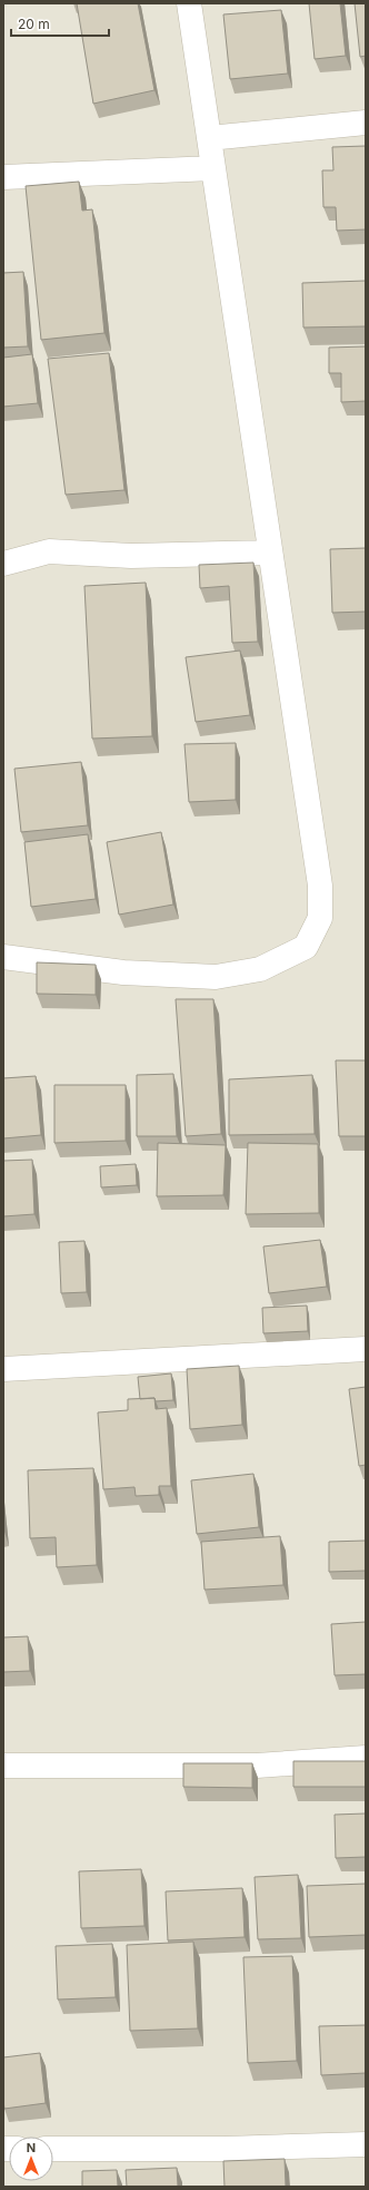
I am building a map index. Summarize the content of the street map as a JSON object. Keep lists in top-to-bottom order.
{
  "scale_bar": "20 m",
  "north": "top"
}
